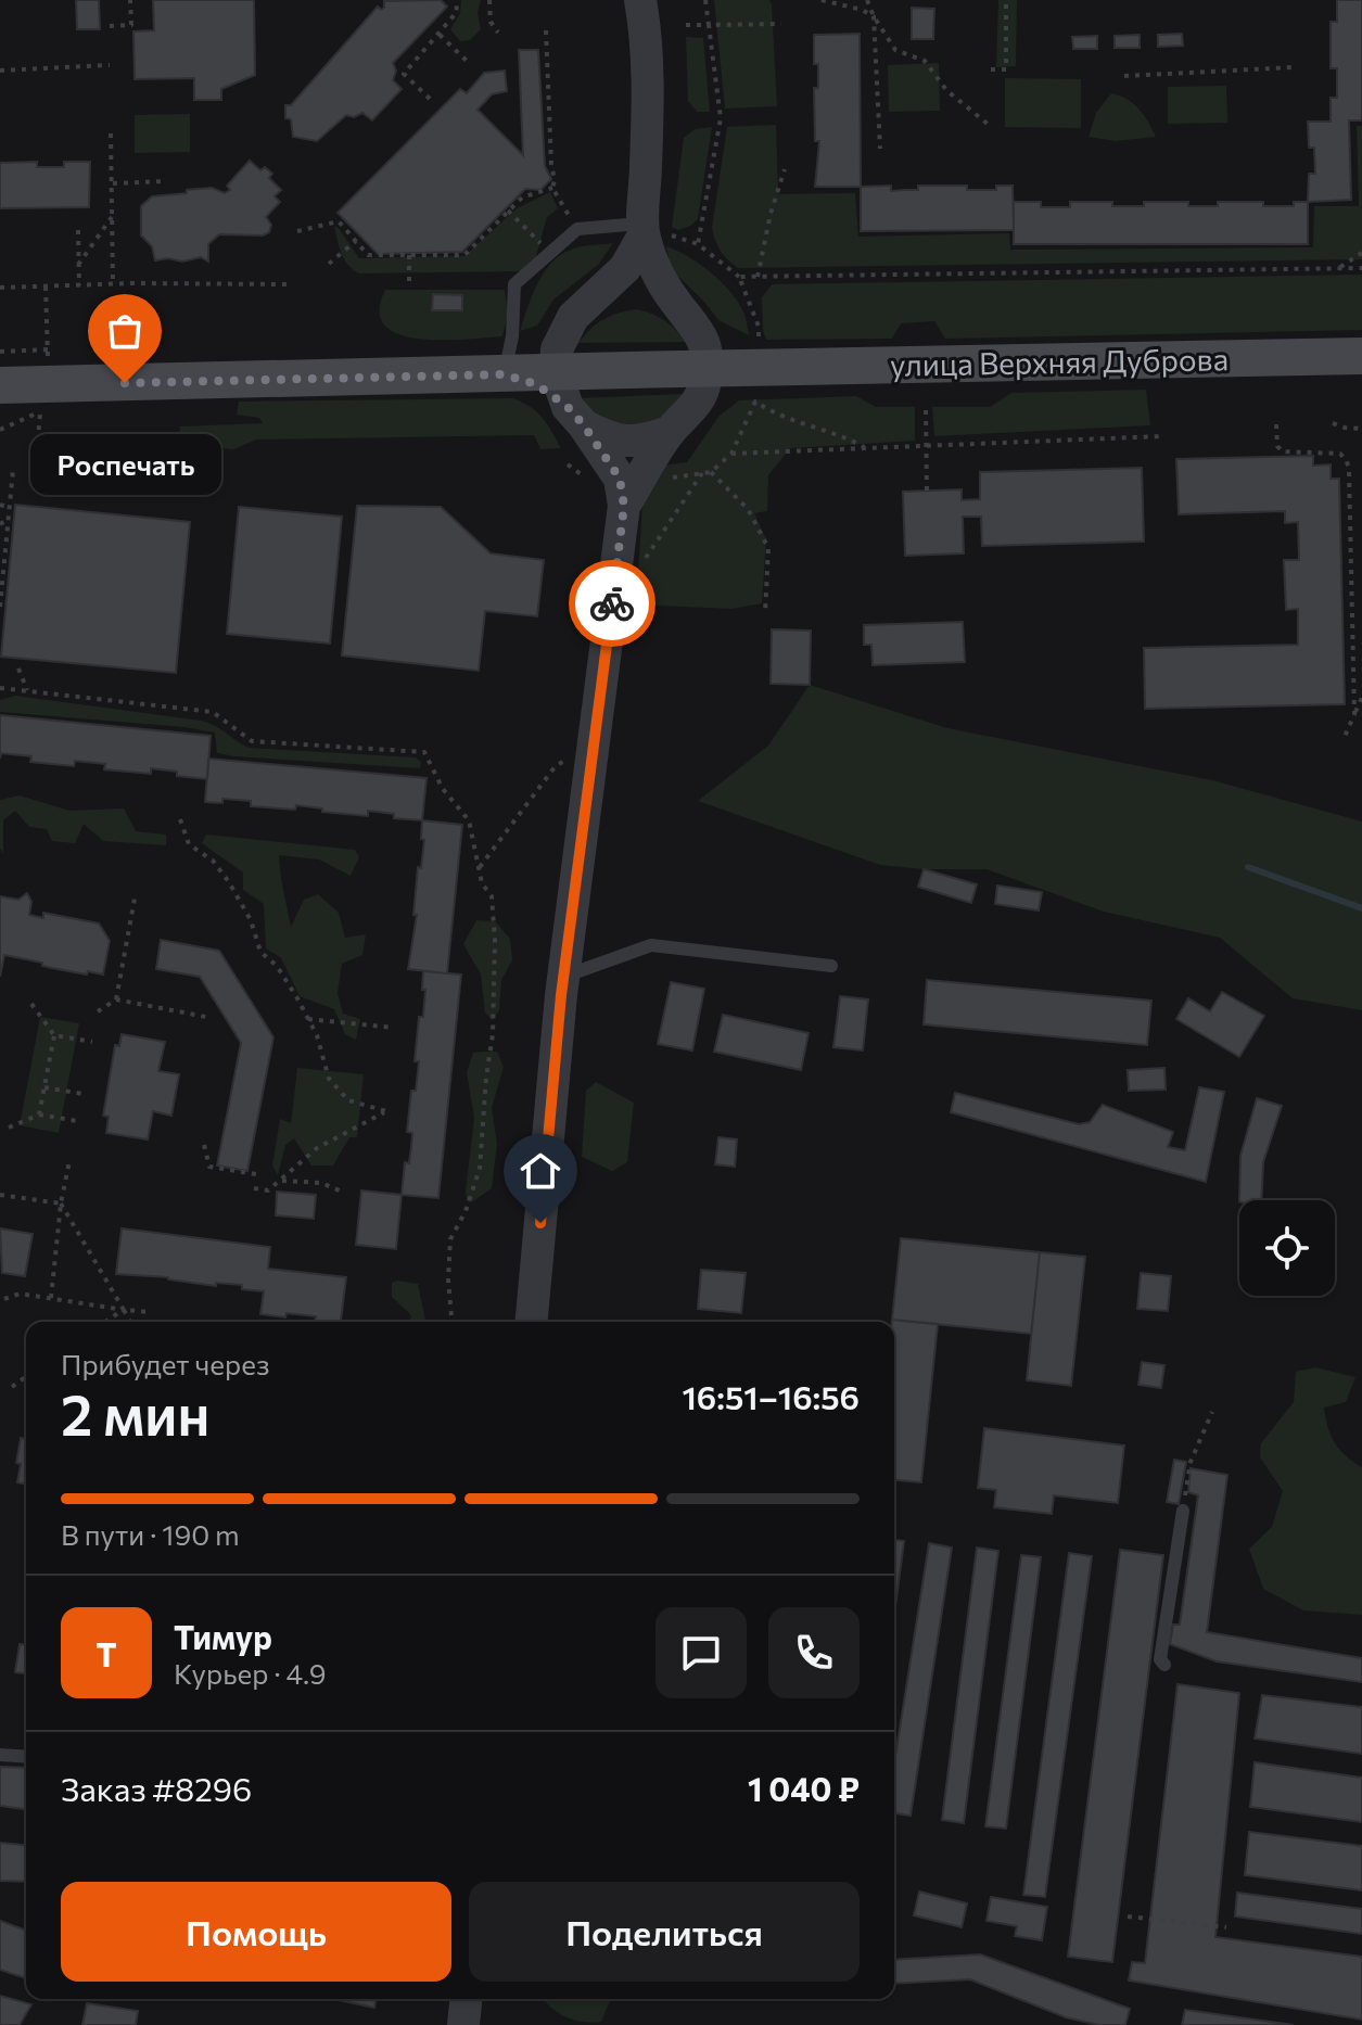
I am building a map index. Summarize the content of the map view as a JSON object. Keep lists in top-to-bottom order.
{
  "streets": {
    "main road": ["улица Верхняя Дуброва"]
  },
  "places": ["Роспечать"],
  "page": {
    "bubble": "Роспечать",
    "heading": ["2 мин", "Прибудет через", "16:51–16:56"],
    "panel": [
      "Тимур",
      "Курьер · 4.9",
      "Заказ #8296",
      "1 040 ₽"
    ],
    "bar": "В пути · 190 m",
    "round": "Т",
    "buttons": ["Помощь", "Поделиться"]
  }
}
